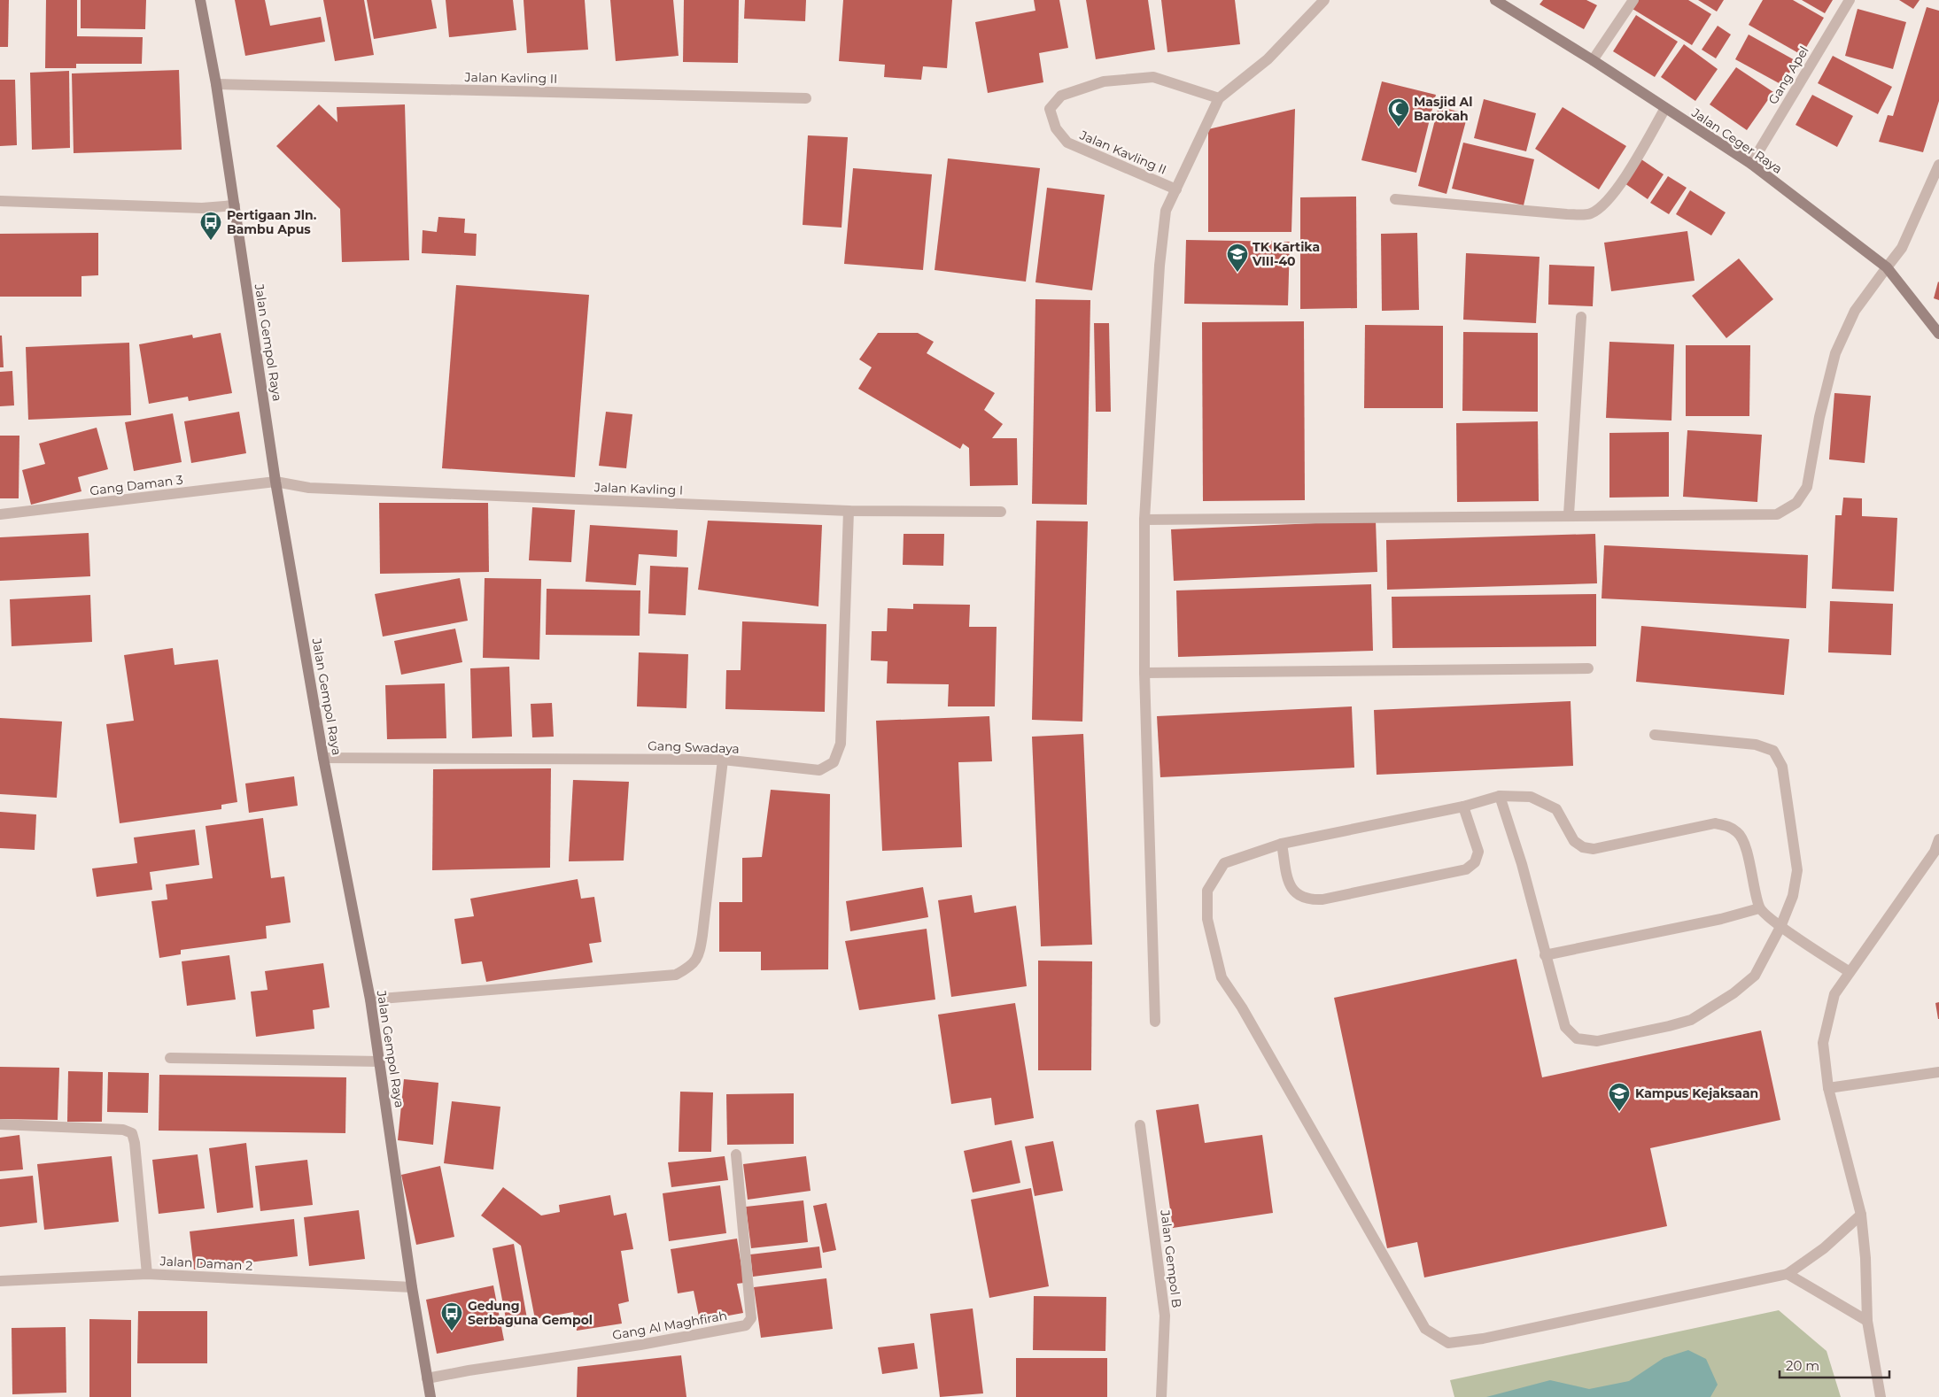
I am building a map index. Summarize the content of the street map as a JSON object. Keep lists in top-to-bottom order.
{
  "streets": {
    "main road": ["Jalan Ceger Raya", "Jalan Gempol Raya"],
    "street": [
      "Gang Apel",
      "Jalan Kavling II",
      "Gang Daman 3",
      "Jalan Kavling I",
      "Gang Swadaya",
      "Jalan Gempol B",
      "Jalan Daman 2",
      "Gang Al Maghfirah"
    ]
  },
  "crossings": [
    ["Gang Apel", "Jalan Ceger Raya"],
    ["Jalan Kavling II", "Jalan Gempol Raya"],
    ["Jalan Gempol Raya", "Gang Daman 3"],
    ["Jalan Gempol Raya", "Jalan Kavling I"],
    ["Jalan Gempol Raya", "Gang Swadaya"],
    ["Jalan Gempol Raya", "Jalan Daman 2"],
    ["Jalan Gempol Raya", "Gang Al Maghfirah"],
    ["Gang Daman 3", "Jalan Kavling I"],
    ["Jalan Kavling I", "Gang Swadaya"]
  ],
  "places": {
    "mosque": ["Masjid Al Barokah"],
    "bus stop": ["Pertigaan Jln. Bambu Apus", "Gedung Serbaguna Gempol"],
    "school or university": ["TK Kartika VIII-40", "Kampus Kejaksaan"]
  },
  "scale_bar": "20 m"
}
